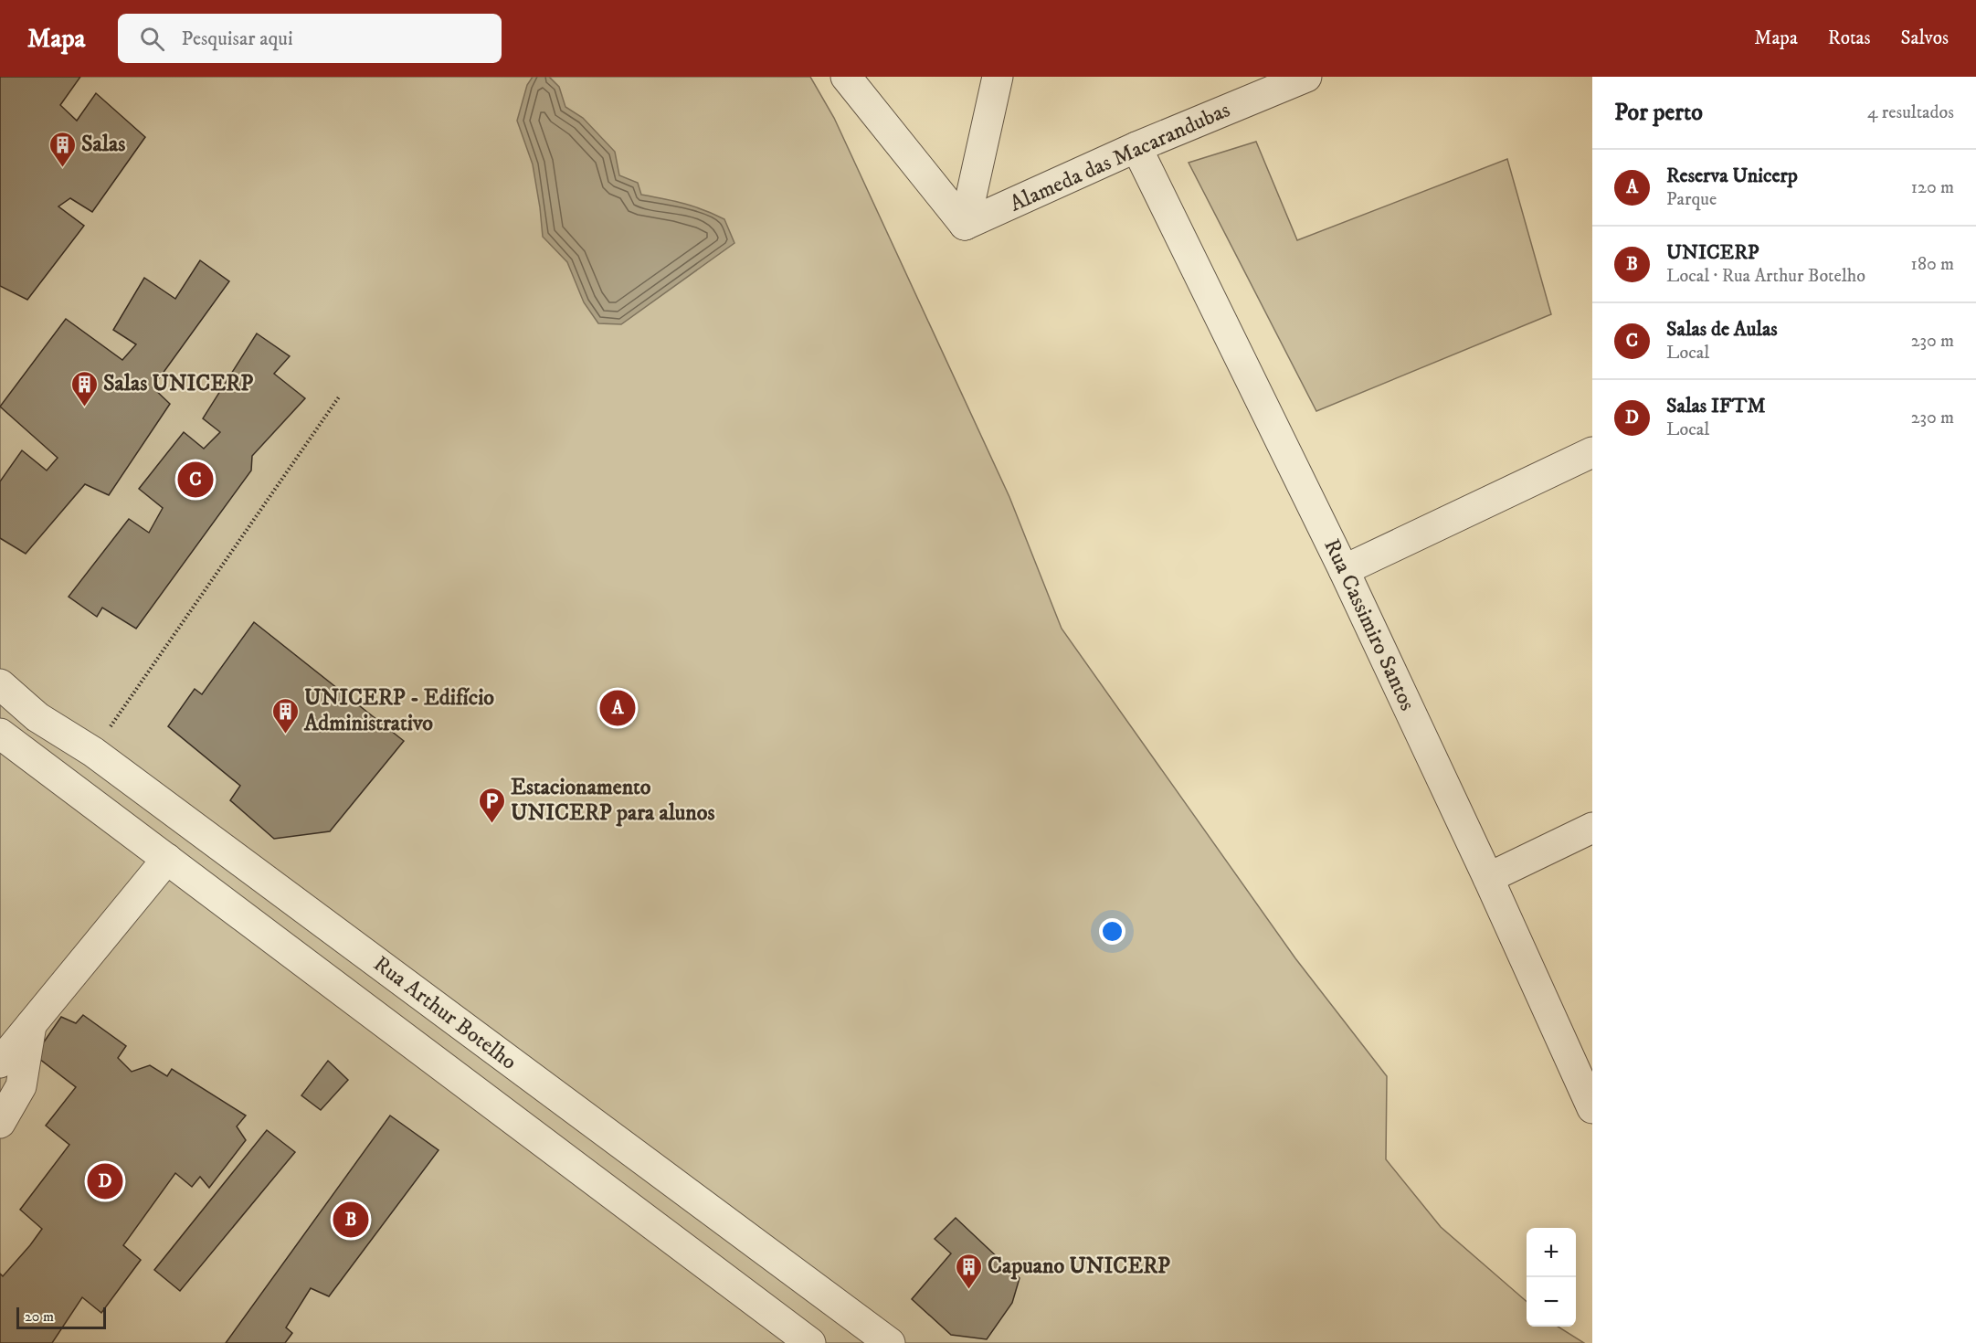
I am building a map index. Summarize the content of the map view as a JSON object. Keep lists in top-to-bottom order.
{
  "streets": {
    "street": ["Alameda das Macarandubas", "Rua Cassimiro Santos", "Rua Arthur Botelho"]
  },
  "crossings": [
    ["Alameda das Macarandubas", "Rua Cassimiro Santos"]
  ],
  "places": {
    "building": [
      "Salas",
      "Salas UNICERP",
      "UNICERP - Edifício Administrativo",
      "Capuano UNICERP"
    ],
    "parking": ["Estacionamento UNICERP para alunos"]
  },
  "scale_bar": "20 m",
  "page": {
    "header": "Mapa",
    "search": "Pesquisar aqui",
    "nav": ["Mapa", "Rotas", "Salvos"],
    "heading": ["Por perto", "4 resultados"],
    "list": [
      {
        "mark": "A",
        "name": "Reserva Unicerp",
        "note": "Parque",
        "value": "120 m"
      },
      {
        "mark": "B",
        "name": "UNICERP",
        "note": "Local · Rua Arthur Botelho",
        "value": "180 m"
      },
      {
        "mark": "C",
        "name": "Salas de Aulas",
        "note": "Local",
        "value": "230 m"
      },
      {
        "mark": "D",
        "name": "Salas IFTM",
        "note": "Local",
        "value": "230 m"
      }
    ],
    "pins": [
      "C",
      "A",
      "D",
      "B"
    ],
    "map_buttons": ["+", "−"],
    "scale": "20 m"
  }
}
